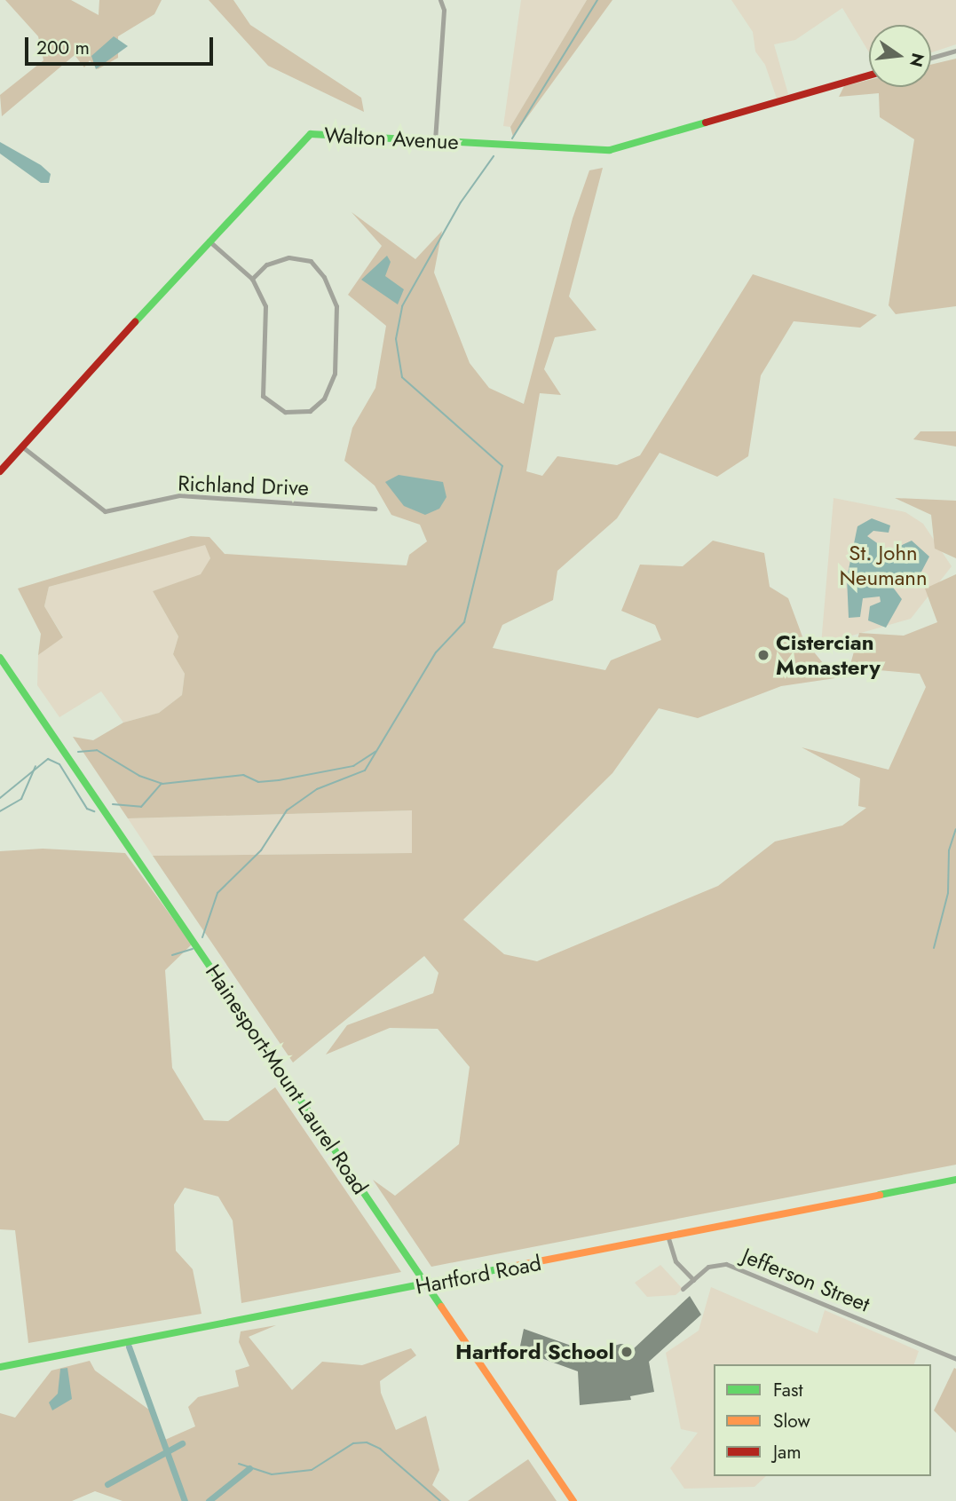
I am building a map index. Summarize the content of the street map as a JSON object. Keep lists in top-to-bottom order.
{
  "streets": {
    "street": [
      "Walton Avenue",
      "Richland Drive",
      "Hainesport-Mount Laurel Road",
      "Hartford Road",
      "Jefferson Street"
    ]
  },
  "crossings": [
    ["Walton Avenue", "Richland Drive"],
    ["Hainesport-Mount Laurel Road", "Hartford Road"]
  ],
  "parks": ["St. John Neumann"],
  "places": ["Cistercian Monastery", "Hartford School"],
  "legend": ["Fast", "Slow", "Jam"],
  "scale_bar": "200 m",
  "north": "right"
}
